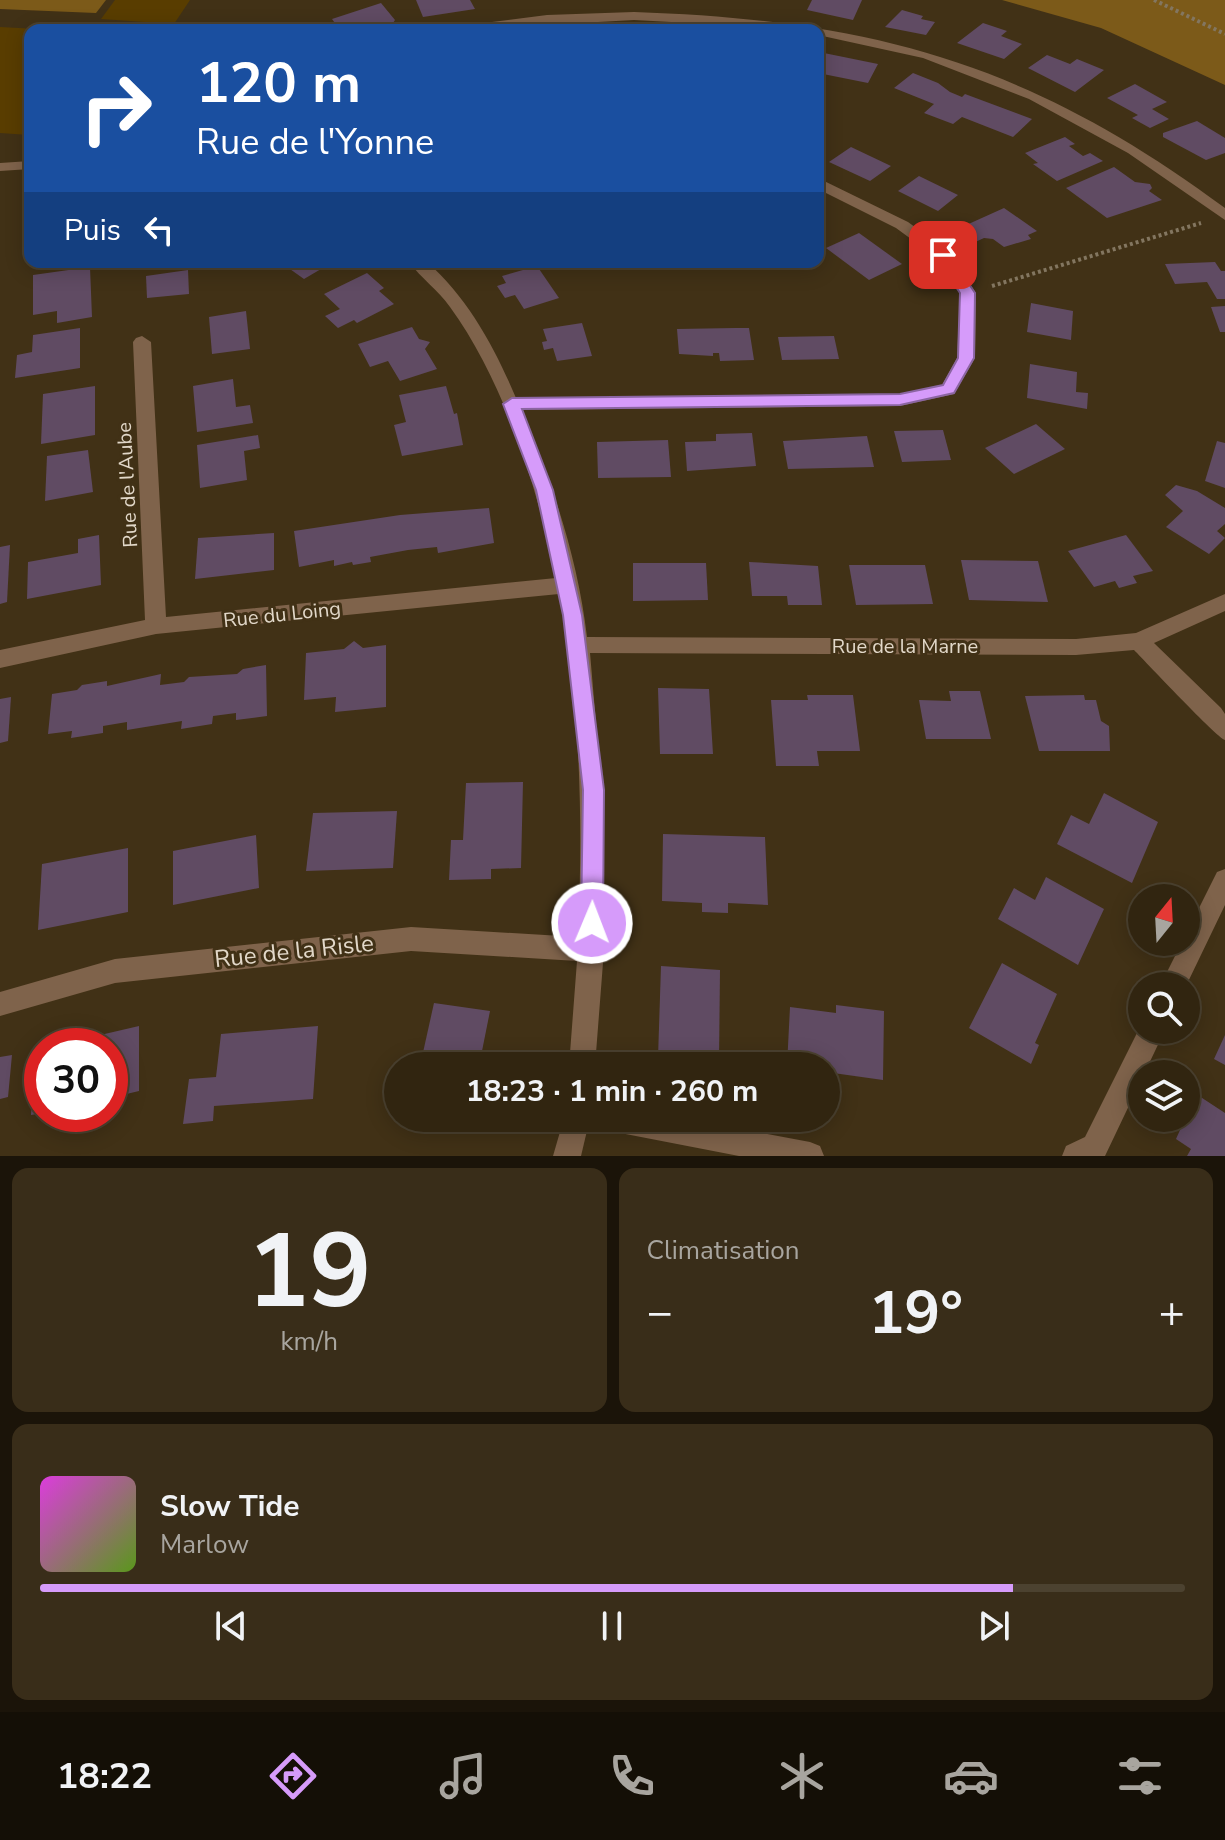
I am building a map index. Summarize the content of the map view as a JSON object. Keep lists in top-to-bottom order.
{
  "streets": {
    "street": [
      "Rue de l'Aube",
      "Rue du Loing",
      "Rue de la Marne",
      "Rue de la Risle"
    ]
  },
  "crossings": [
    ["Rue de l'Aube", "Rue du Loing"]
  ],
  "north": "top",
  "page": {
    "turn": ["120 m", "Rue de l'Yonne"],
    "then": "Puis",
    "limit": "30",
    "trip": "18:23 · 1 min · 260 m",
    "tile": [
      ["19", "km/h"],
      "Climatisation"
    ],
    "heat": ["−", "19°", "+"],
    "song": ["Slow Tide", "Marlow"],
    "tabs": "18:22"
  }
}
